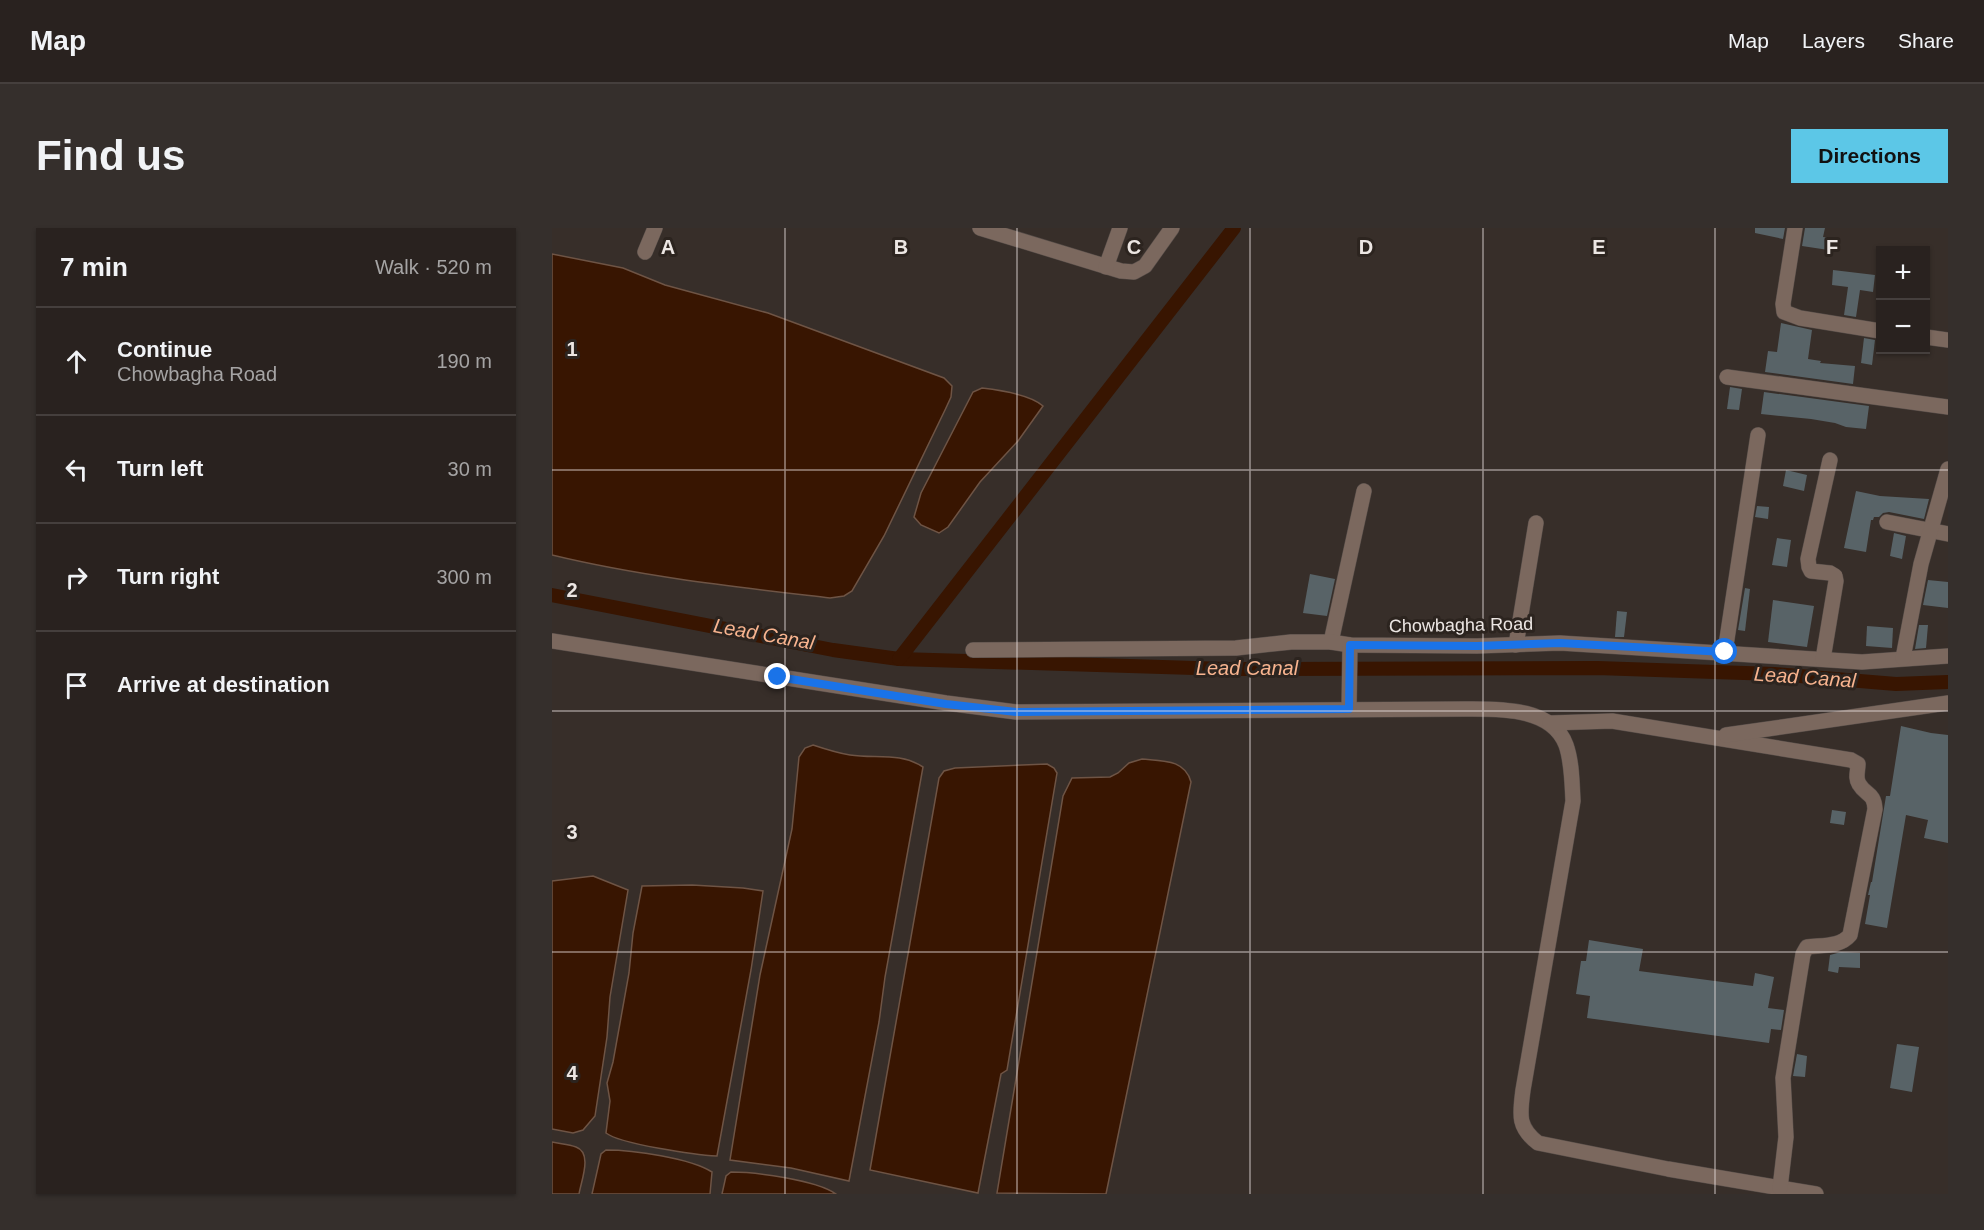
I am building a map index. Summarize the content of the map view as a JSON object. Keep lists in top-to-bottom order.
{
  "streets": {
    "street": ["Chowbagha Road"]
  },
  "water": ["Lead Canal"],
  "page": {
    "header": "Map",
    "nav": ["Map", "Layers", "Share"],
    "buttons": "Directions",
    "title": "Find us",
    "heading": ["7 min", "Walk · 520 m"],
    "map_buttons": ["+", "−"],
    "list": [
      ["Continue", "Chowbagha Road", "190 m"],
      ["Turn left", "30 m"],
      ["Turn right", "300 m"],
      "Arrive at destination"
    ]
  },
  "grid": {
    "columns": [
      "A",
      "B",
      "C",
      "D",
      "E",
      "F"
    ],
    "rows": [
      "1",
      "2",
      "3",
      "4"
    ]
  }
}
